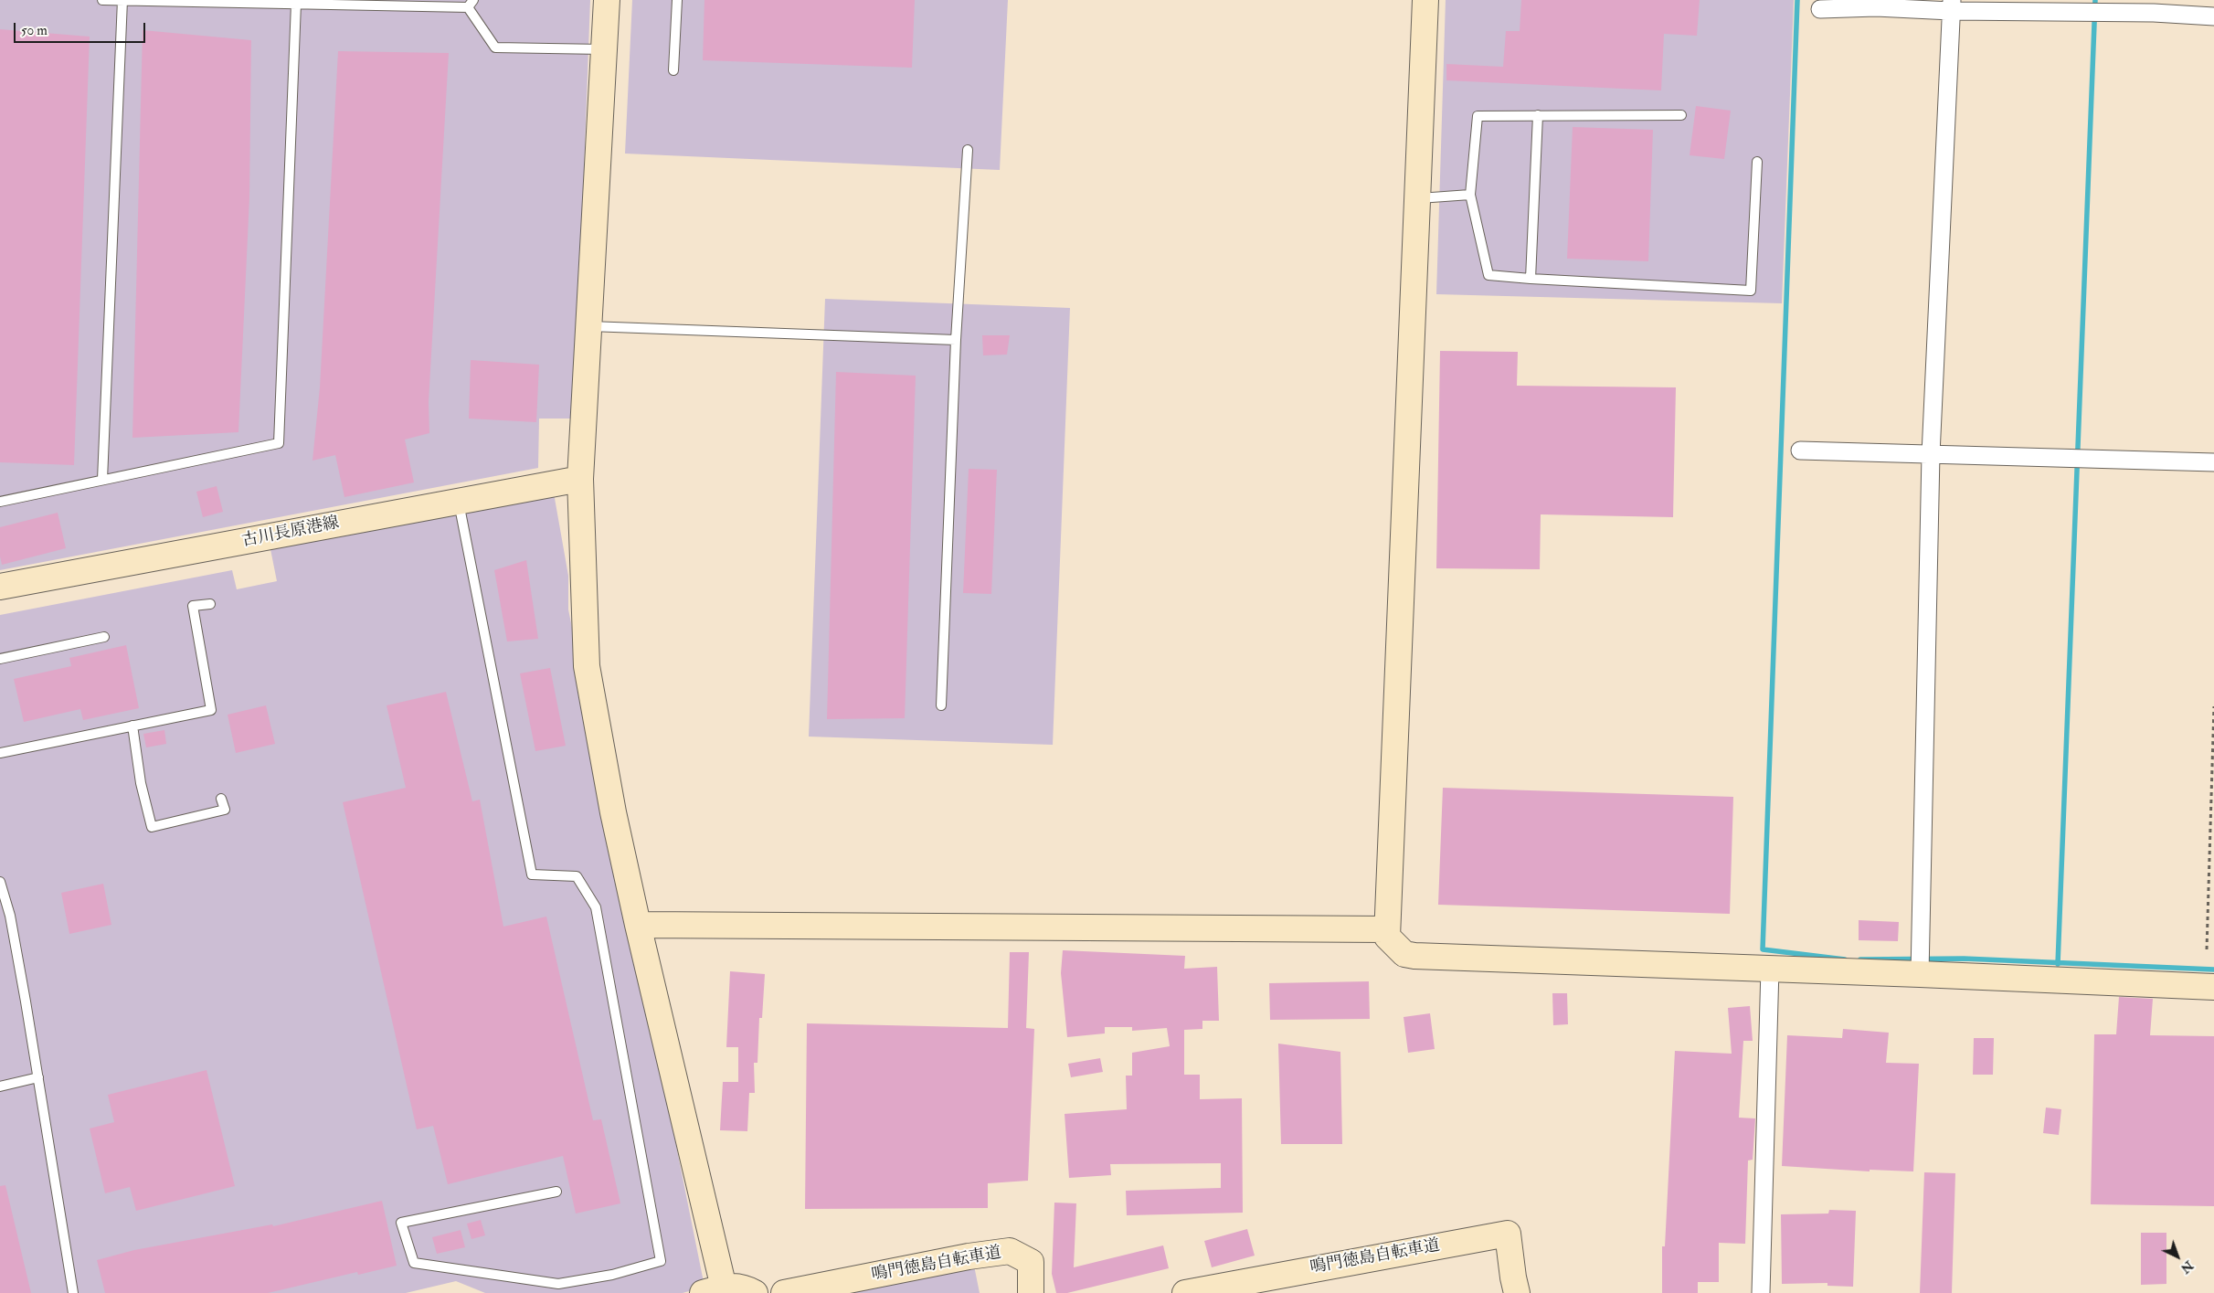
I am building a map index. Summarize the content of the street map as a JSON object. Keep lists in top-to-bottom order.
{
  "streets": {
    "street": ["古川長原港線", "鳴門徳島自転車道"]
  },
  "scale_bar": "50 m",
  "north": "bottom right"
}
